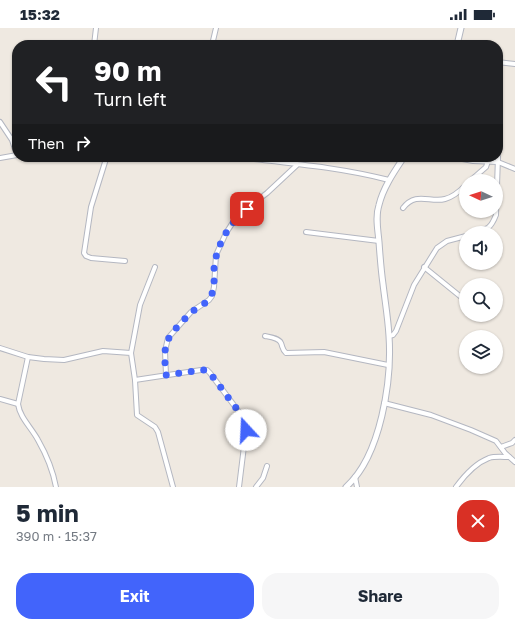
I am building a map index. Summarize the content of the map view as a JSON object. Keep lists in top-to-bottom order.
{
  "north": "left",
  "page": {
    "status": "15:32",
    "turn": ["90 m", "Turn left"],
    "then": "Then",
    "heading": ["5 min", "390 m · 15:37"],
    "buttons": ["Exit", "Share"]
  }
}
